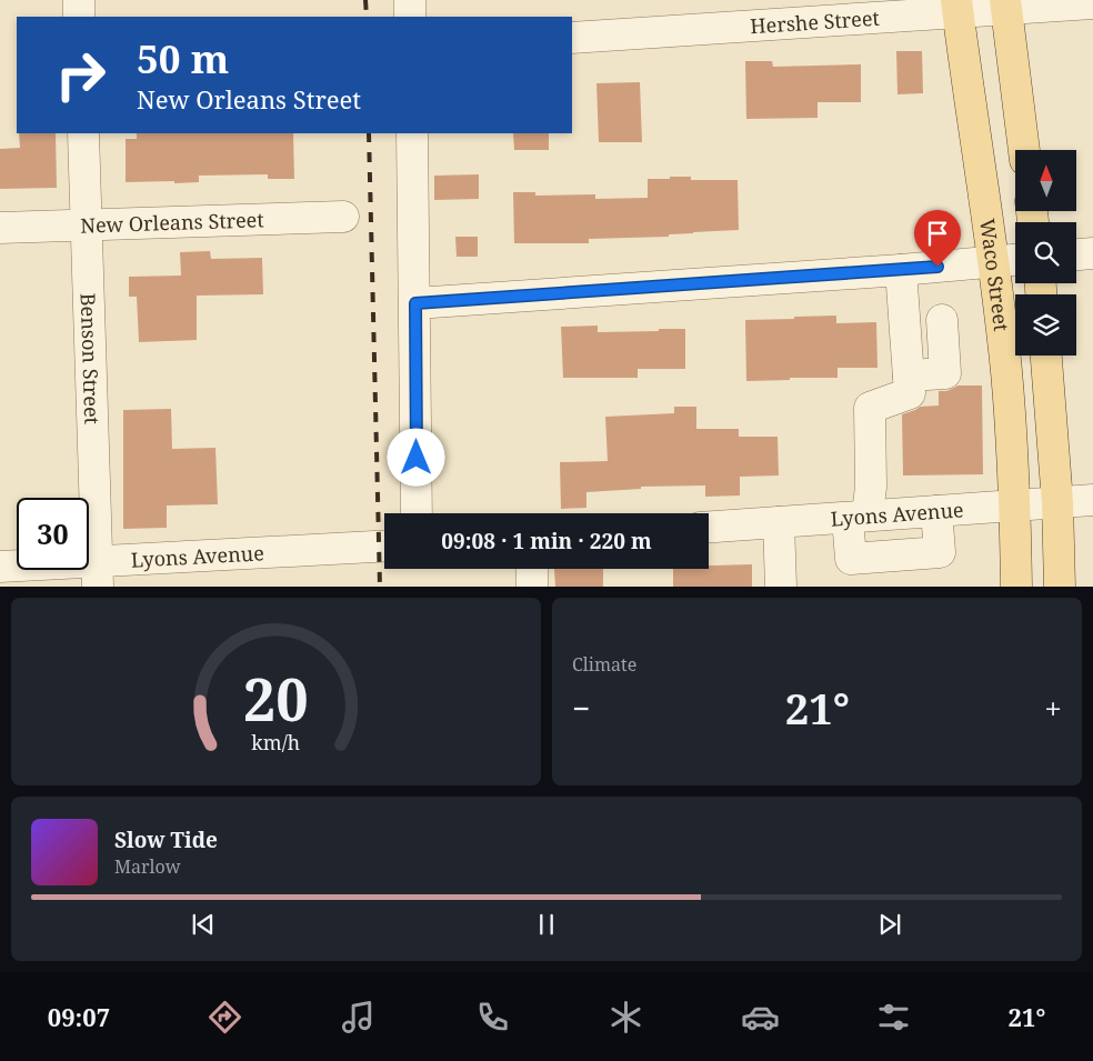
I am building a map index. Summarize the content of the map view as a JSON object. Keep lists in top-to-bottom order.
{
  "streets": {
    "main road": ["Waco Street"],
    "street": [
      "Hershe Street",
      "New Orleans Street",
      "Benson Street",
      "Lyons Avenue"
    ]
  },
  "crossings": [
    ["Hershe Street", "Waco Street"],
    ["New Orleans Street", "Benson Street"],
    ["Waco Street", "Lyons Avenue"],
    ["Benson Street", "Lyons Avenue"]
  ],
  "north": "top",
  "page": {
    "turn": ["50 m", "New Orleans Street"],
    "limit": "30",
    "trip": "09:08 · 1 min · 220 m",
    "tile": "Climate",
    "heat": ["−", "21°", "+"],
    "song": ["Slow Tide", "Marlow"],
    "tabs": ["09:07", "21°"],
    "gauge": ["20", "km/h"]
  }
}
